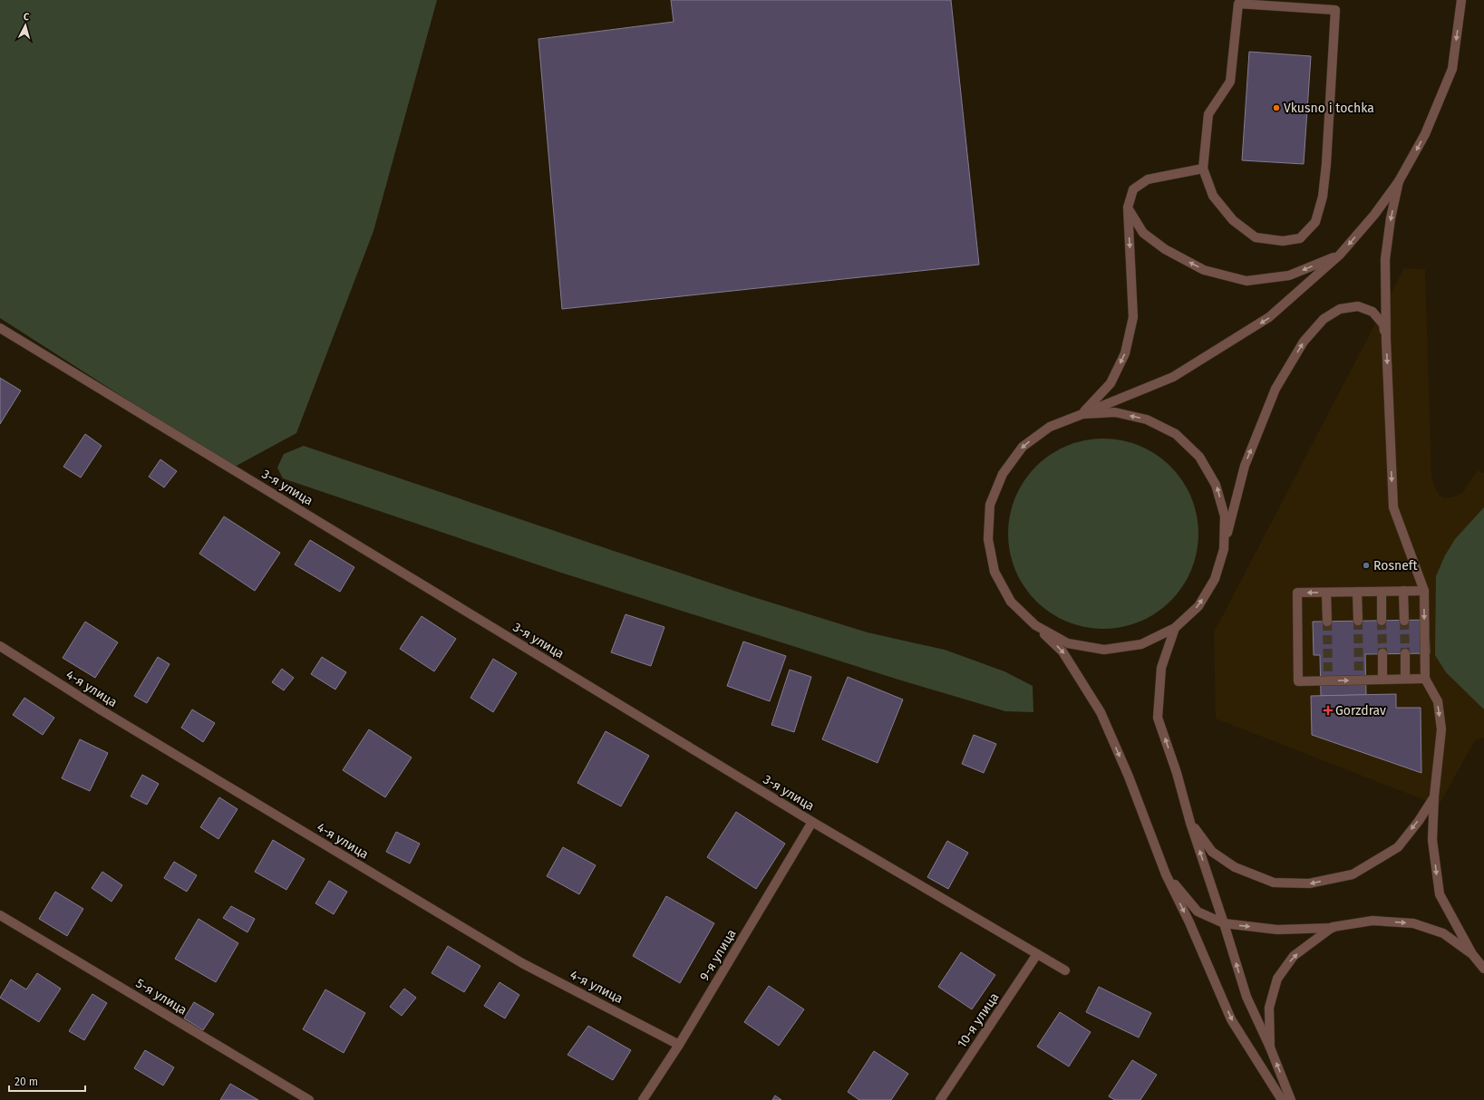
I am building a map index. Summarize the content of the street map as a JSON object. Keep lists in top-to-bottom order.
{
  "streets": {
    "street": [
      "3-я улица",
      "4-я улица",
      "9-я улица",
      "5-я улица",
      "10-я улица"
    ]
  },
  "crossings": [
    ["3-я улица", "9-я улица"],
    ["3-я улица", "10-я улица"],
    ["4-я улица", "9-я улица"]
  ],
  "places": {
    "other": ["Vkusno i tochka", "Rosneft"],
    "health": ["Gorzdrav"]
  },
  "scale_bar": "20 m",
  "north": "top"
}
